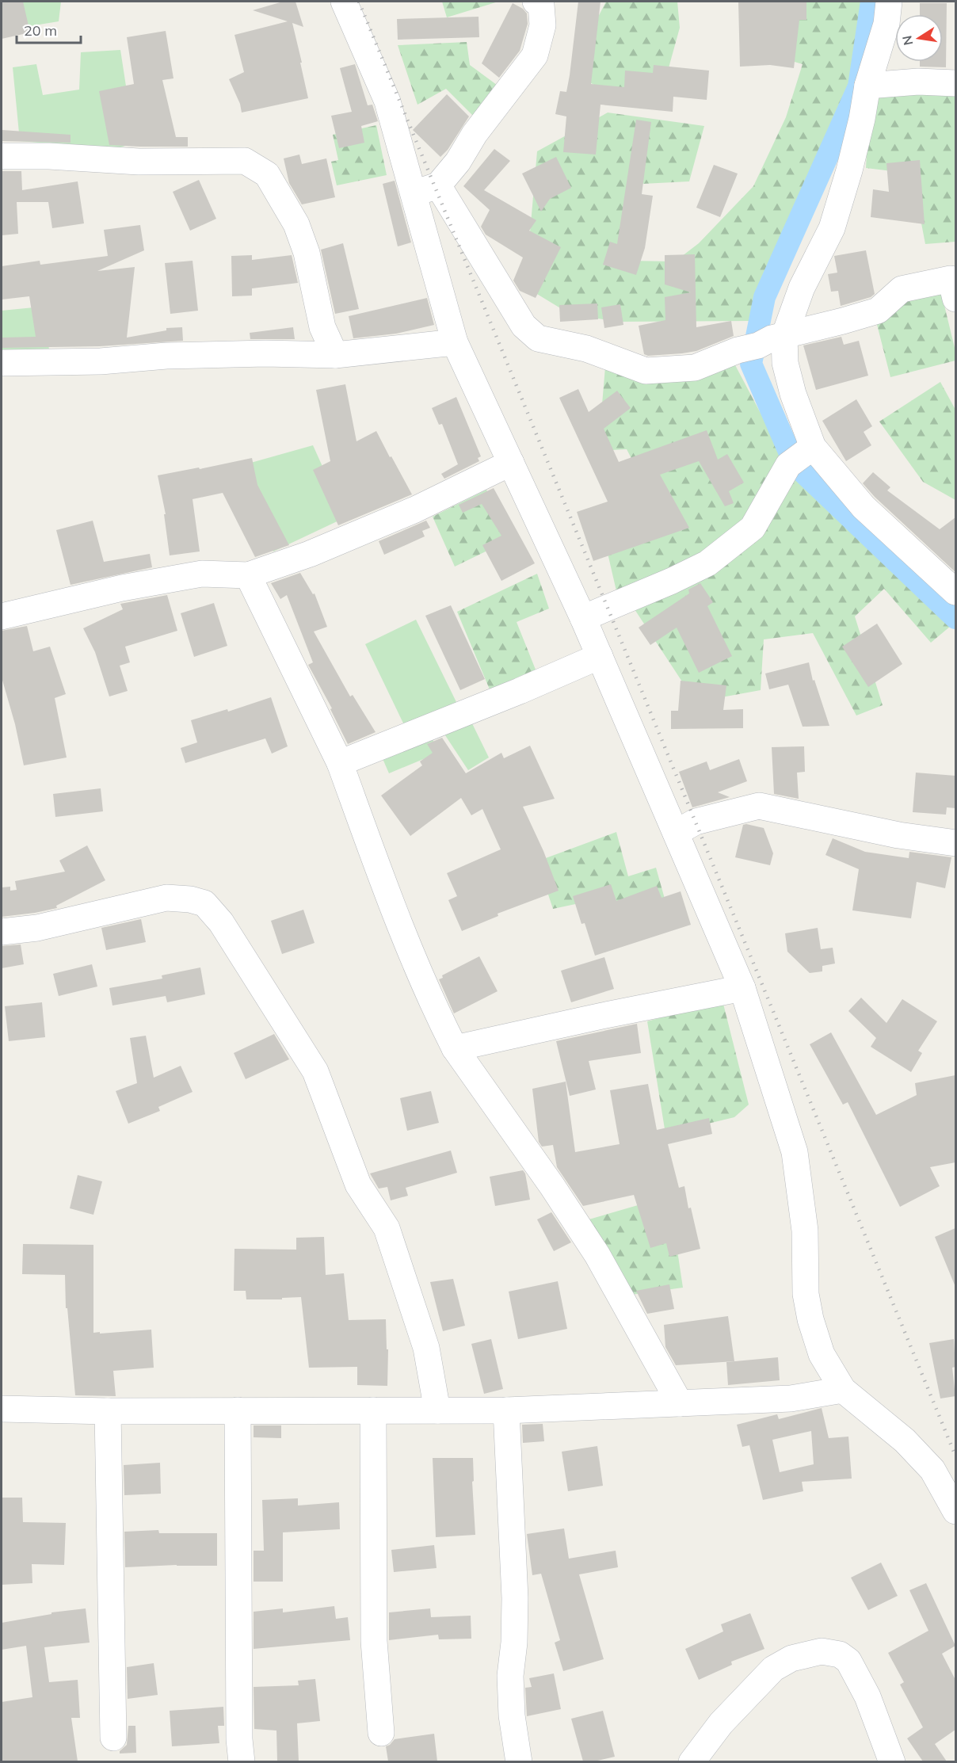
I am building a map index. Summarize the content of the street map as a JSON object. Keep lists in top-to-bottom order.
{
  "scale_bar": "20 m",
  "north": "left"
}
